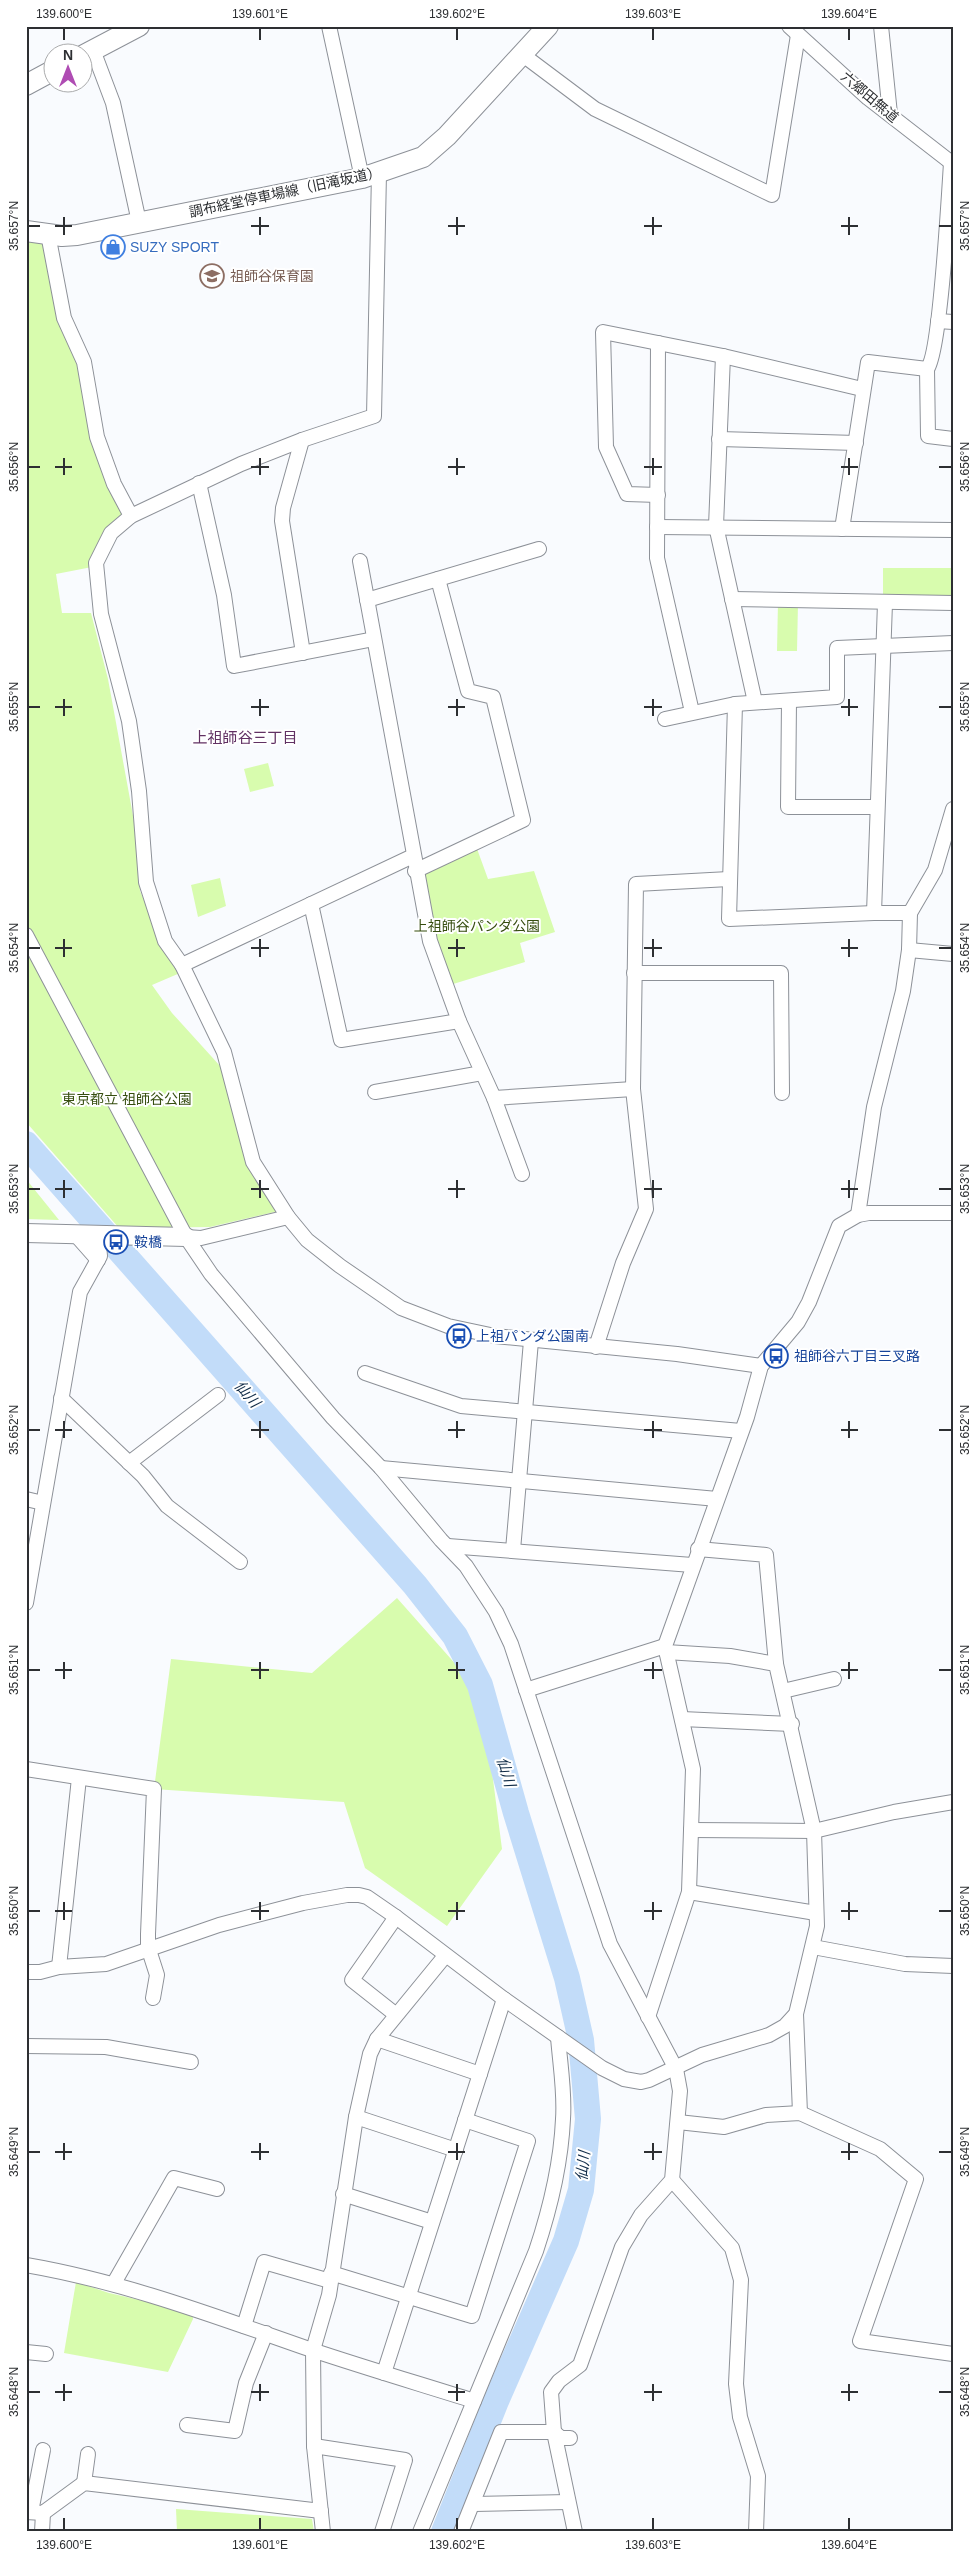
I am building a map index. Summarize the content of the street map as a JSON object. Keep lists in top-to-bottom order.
{
  "streets": {
    "main road": ["調布経堂停車場線（旧滝坂道）"],
    "street": ["六郷田無道"]
  },
  "districts": ["上祖師谷三丁目"],
  "water": ["仙川"],
  "parks": ["上祖師谷パンダ公園", "東京都立 祖師谷公園"],
  "places": {
    "shop": ["SUZY SPORT"],
    "school or university": ["祖師谷保育園"],
    "bus stop": ["鞍橋", "上祖パンダ公園南", "祖師谷六丁目三叉路"]
  },
  "north": "top",
  "coordinates": [
    "139.600°E",
    "139.601°E",
    "139.602°E",
    "139.603°E",
    "139.604°E",
    "35.657°N",
    "35.656°N",
    "35.655°N",
    "35.654°N",
    "35.653°N",
    "35.652°N",
    "35.651°N",
    "35.650°N",
    "35.649°N",
    "35.648°N"
  ]
}
